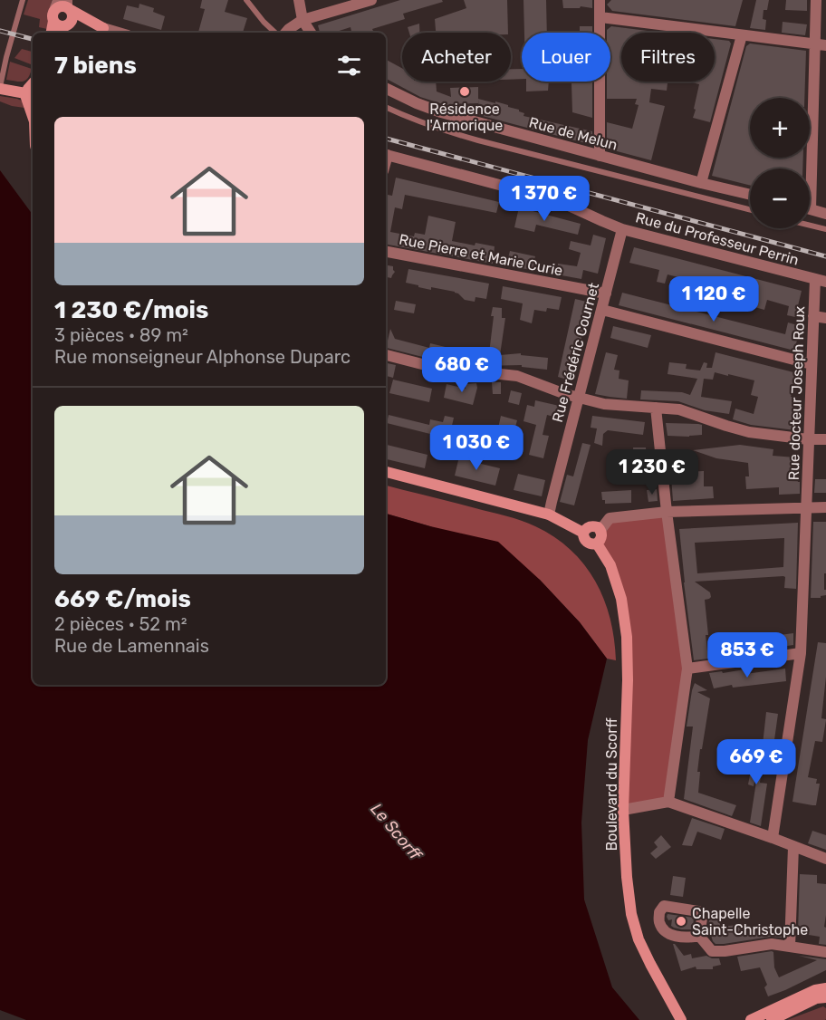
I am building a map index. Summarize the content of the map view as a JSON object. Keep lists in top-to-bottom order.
{
  "streets": {
    "main road": ["Boulevard du Scorff"],
    "street": [
      "Rue de Melun",
      "Rue du Professeur Perrin",
      "Rue Pierre et Marie Curie",
      "Rue Frédéric Cournet",
      "Rue docteur Joseph Roux"
    ]
  },
  "crossings": [
    ["Rue du Professeur Perrin", "Rue Frédéric Cournet"],
    ["Rue du Professeur Perrin", "Rue docteur Joseph Roux"],
    ["Rue Pierre et Marie Curie", "Rue Frédéric Cournet"]
  ],
  "water": ["Le Scorff"],
  "places": ["Résidence l'Armorique", "Chapelle Saint-Christophe"],
  "page": {
    "chip": ["Acheter", "Louer", "Filtres"],
    "heading": "7 biens",
    "map_buttons": ["+", "−"],
    "list": [
      {
        "name": "1 230 €/mois",
        "note": "3 pièces · 89 m² · Rue monseigneur Alphonse Duparc"
      },
      {
        "name": "669 €/mois",
        "note": "2 pièces · 52 m² · Rue de Lamennais"
      }
    ],
    "price": [
      "1 370 €",
      "1 120 €",
      "680 €",
      "1 030 €",
      "1 230 €",
      "853 €",
      "669 €"
    ]
  }
}
